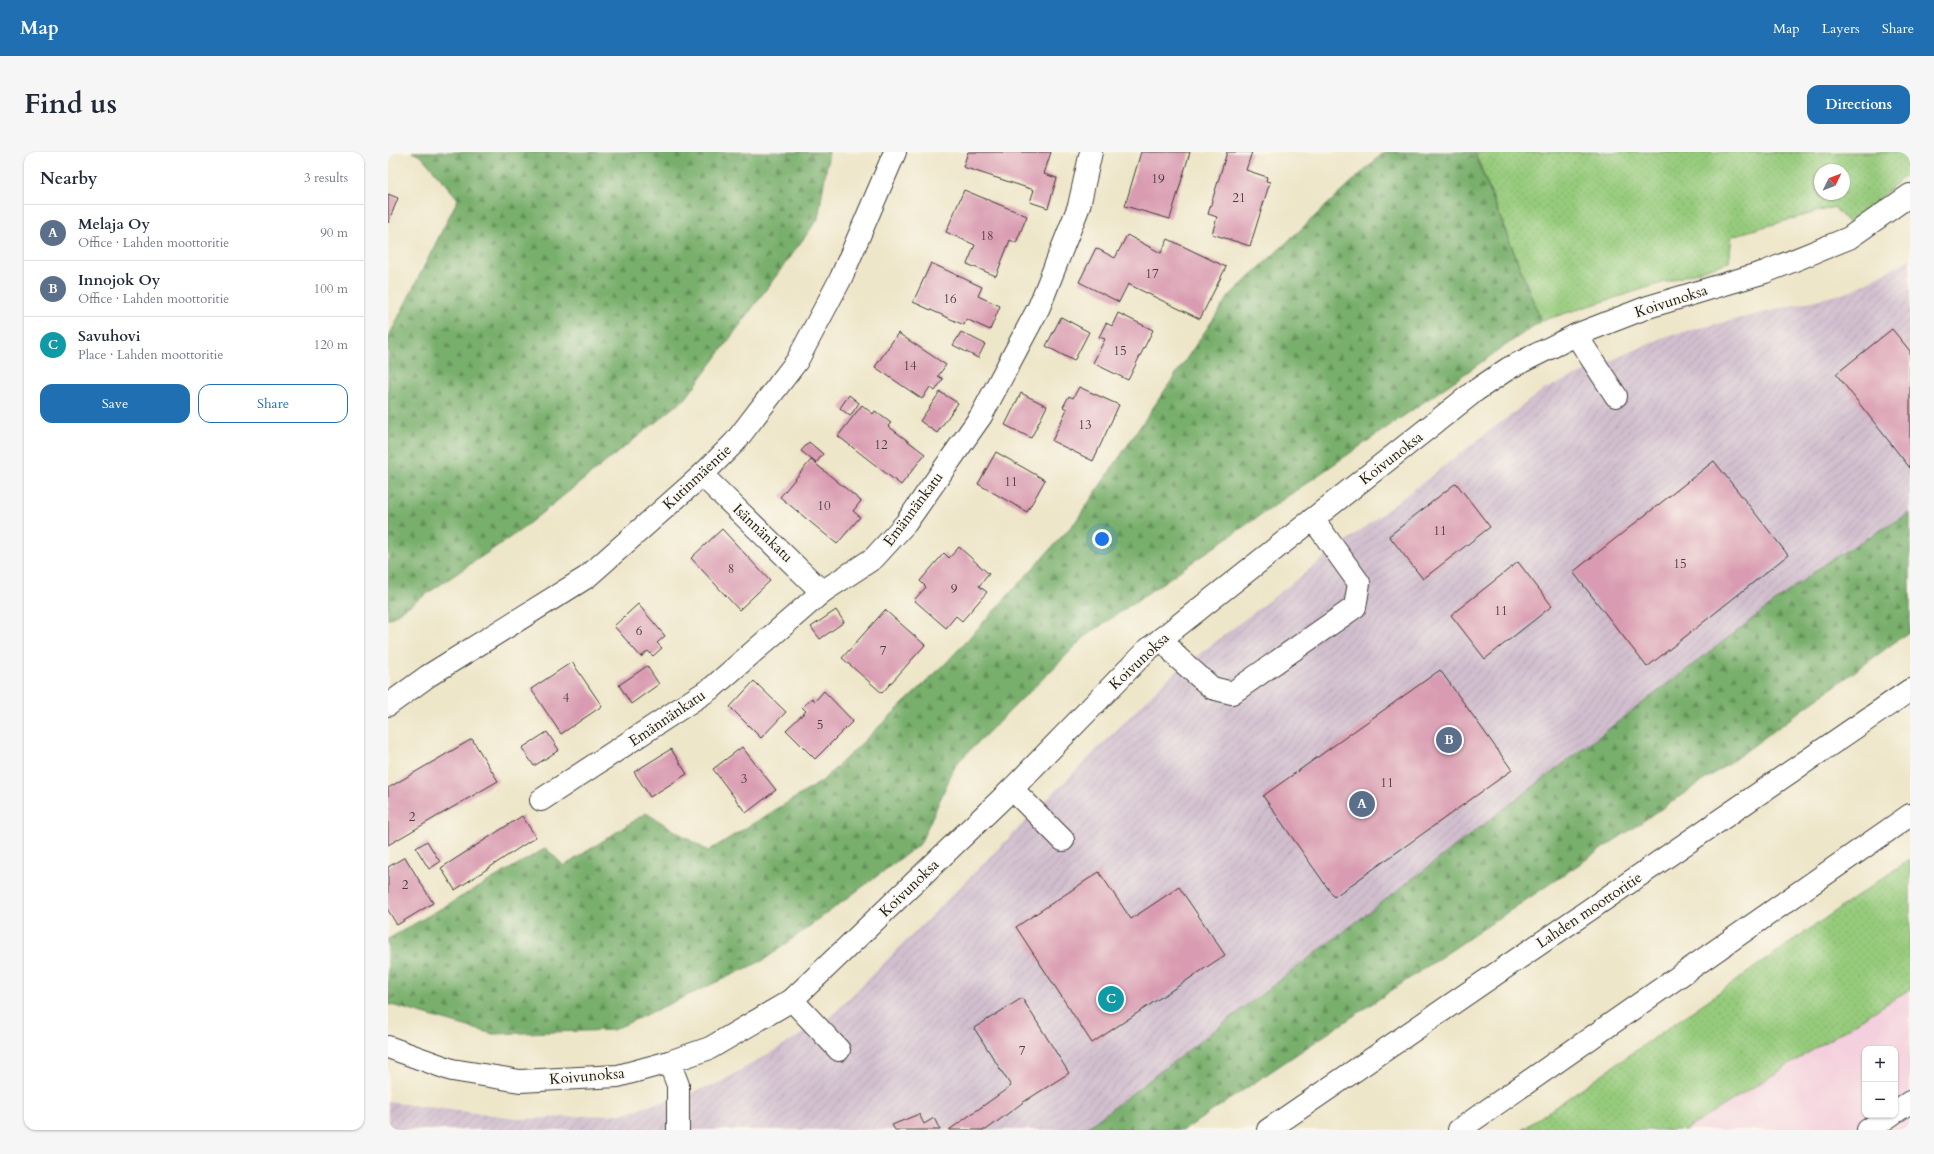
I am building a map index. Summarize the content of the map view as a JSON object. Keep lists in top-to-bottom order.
{
  "streets": {
    "main road": [
      "Koivunoksa",
      "Kutinmäentie",
      "Emännänkatu",
      "Isännänkatu",
      "Lahden moottoritie"
    ]
  },
  "crossings": [
    ["Kutinmäentie", "Isännänkatu"],
    ["Emännänkatu", "Isännänkatu"]
  ],
  "house_numbers": [
    "19",
    "21",
    "18",
    "17",
    "16",
    "15",
    "14",
    "13",
    "12",
    "11",
    "10",
    "11",
    "15",
    "8",
    "9",
    "11",
    "6",
    "7",
    "4",
    "5",
    "3",
    "11",
    "2",
    "2",
    "7"
  ],
  "north": "top right",
  "page": {
    "header": "Map",
    "nav": ["Map", "Layers", "Share"],
    "title": "Find us",
    "buttons": [
      "Directions",
      ["Save", "Share"]
    ],
    "heading": ["Nearby", "3 results"],
    "list": [
      {
        "mark": "A",
        "name": "Melaja Oy",
        "note": "Office · Lahden moottoritie",
        "value": "90 m"
      },
      {
        "mark": "B",
        "name": "Innojok Oy",
        "note": "Office · Lahden moottoritie",
        "value": "100 m"
      },
      {
        "mark": "C",
        "name": "Savuhovi",
        "note": "Place · Lahden moottoritie",
        "value": "120 m"
      }
    ],
    "pins": ["B", "A", "C"],
    "map_buttons": ["+", "−"]
  }
}
